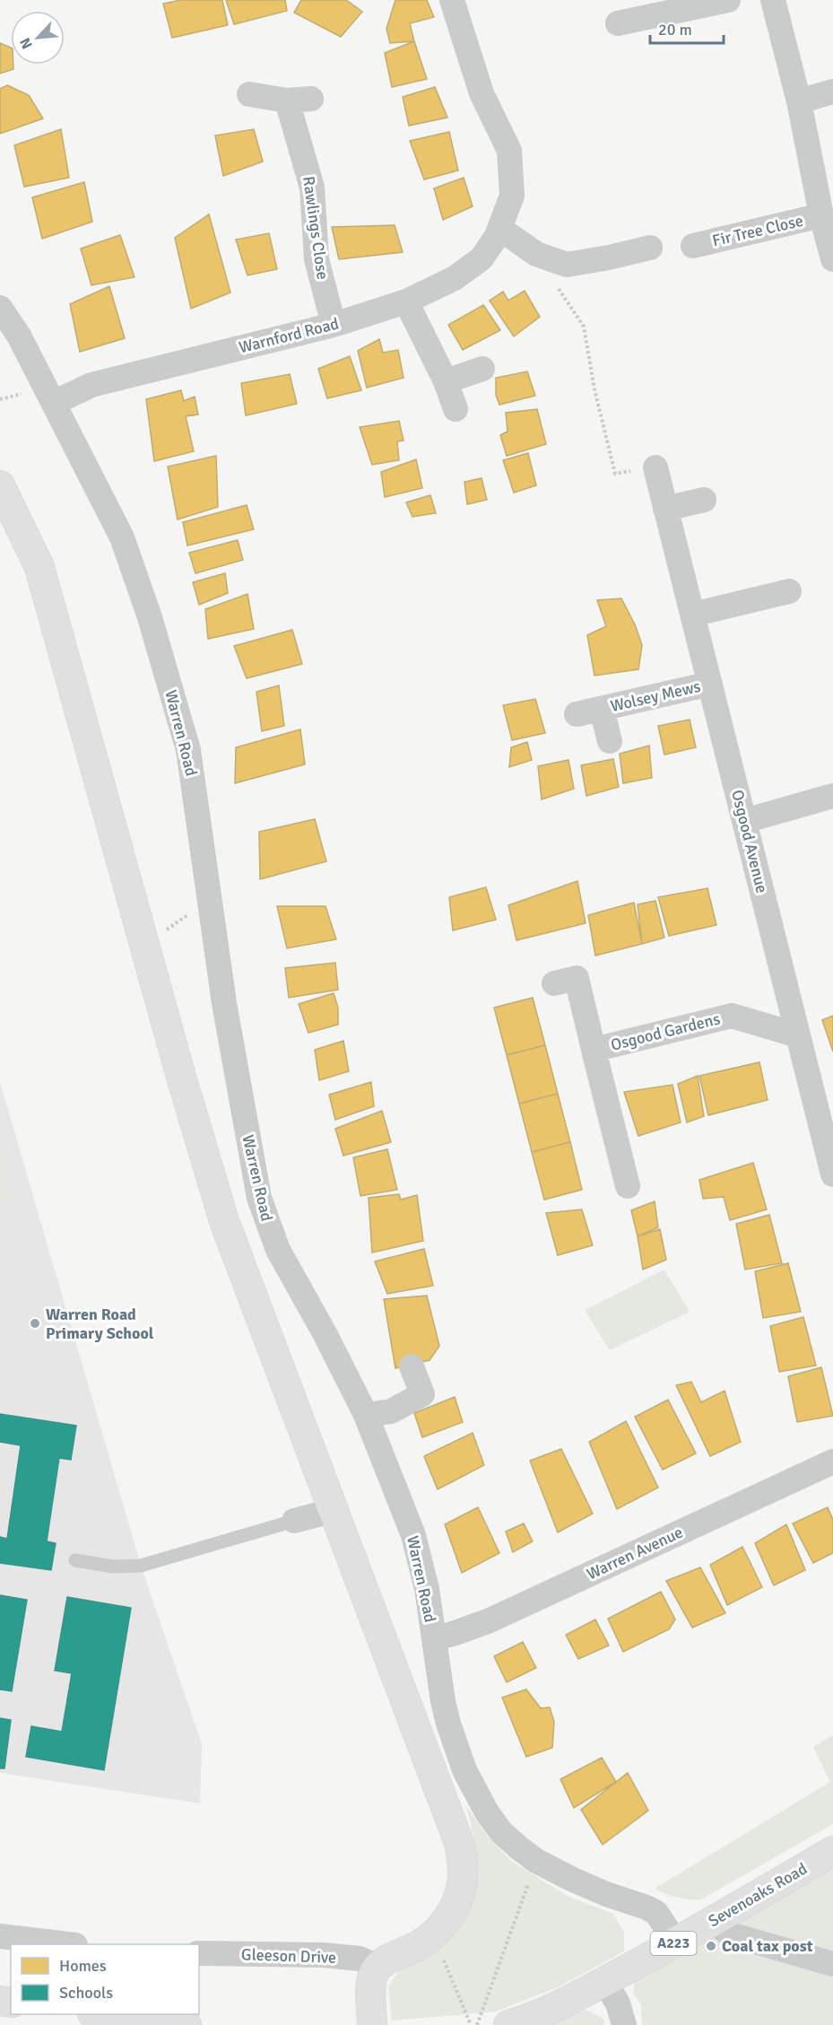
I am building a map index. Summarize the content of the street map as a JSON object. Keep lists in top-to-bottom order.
{
  "streets": {
    "street": [
      "Rawlings Close",
      "Fir Tree Close",
      "Warnford Road",
      "Wolsey Mews",
      "Warren Road",
      "Osgood Avenue",
      "Osgood Gardens",
      "Warren Avenue",
      "Sevenoaks Road",
      "A223",
      "Gleeson Drive"
    ]
  },
  "crossings": [
    ["Rawlings Close", "Warnford Road"],
    ["Warnford Road", "Warren Road"],
    ["Wolsey Mews", "Osgood Avenue"],
    ["Warren Road", "Warren Avenue"],
    ["Warren Road", "Sevenoaks Road"],
    ["Osgood Avenue", "Osgood Gardens"]
  ],
  "places": ["Warren Road Primary School", "Coal tax post"],
  "legend": ["Homes", "Schools"],
  "scale_bar": "20 m",
  "north": "bottom left"
}
